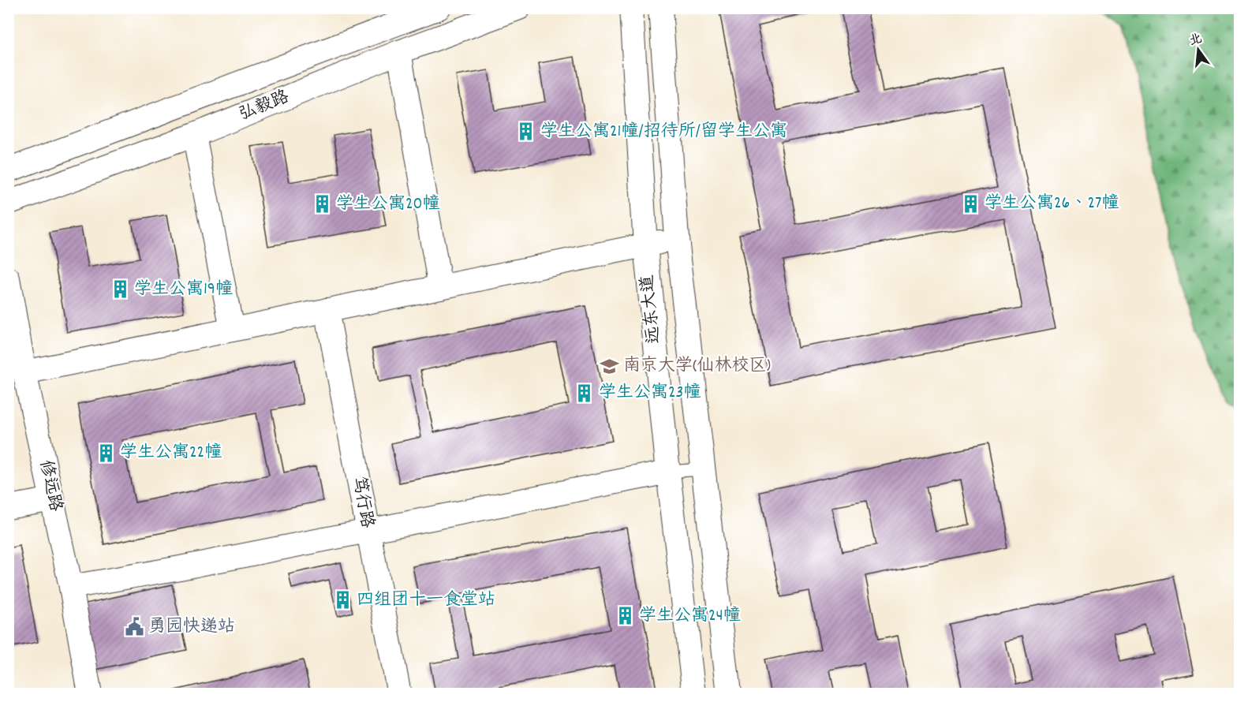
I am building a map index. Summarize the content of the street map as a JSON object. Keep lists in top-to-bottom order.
{
  "streets": {
    "street": [
      "弘毅路",
      "远东大道",
      "修远路",
      "笃行路"
    ]
  },
  "places": {
    "building": [
      "学生公寓21幢/招待所/留学生公寓",
      "学生公寓26、27幢",
      "学生公寓20幢",
      "学生公寓19幢",
      "学生公寓23幢",
      "学生公寓22幢",
      "四组团十一食堂站",
      "学生公寓24幢"
    ],
    "school or university": ["南京大学(仙林校区)"],
    "public building": ["勇园快递站"]
  },
  "north": "top"
}
